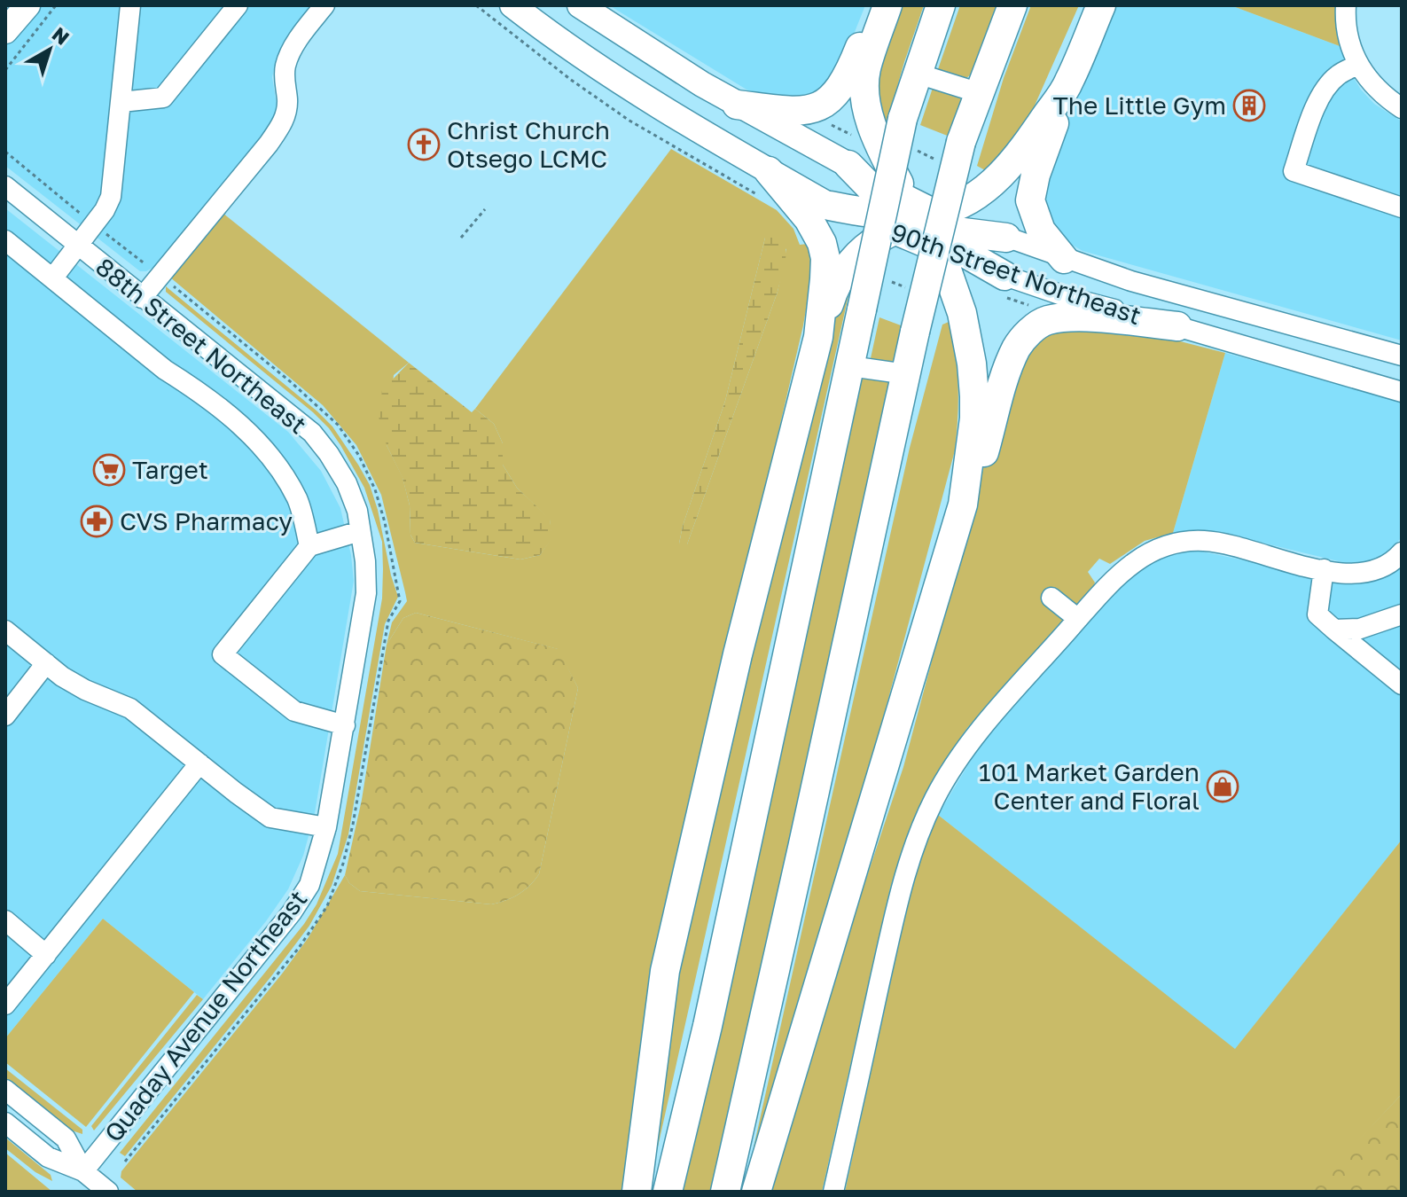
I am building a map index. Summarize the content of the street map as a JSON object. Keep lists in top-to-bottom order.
{
  "streets": {
    "street": ["90th Street Northeast", "88th Street Northeast", "Quaday Avenue Northeast"]
  },
  "crossings": [
    ["88th Street Northeast", "Quaday Avenue Northeast"]
  ],
  "places": {
    "building": ["The Little Gym"],
    "church": ["Christ Church Otsego LCMC"],
    "supermarket": ["Target"],
    "pharmacy": ["CVS Pharmacy"],
    "shop": ["101 Market Garden Center and Floral"]
  },
  "north": "top right"
}
